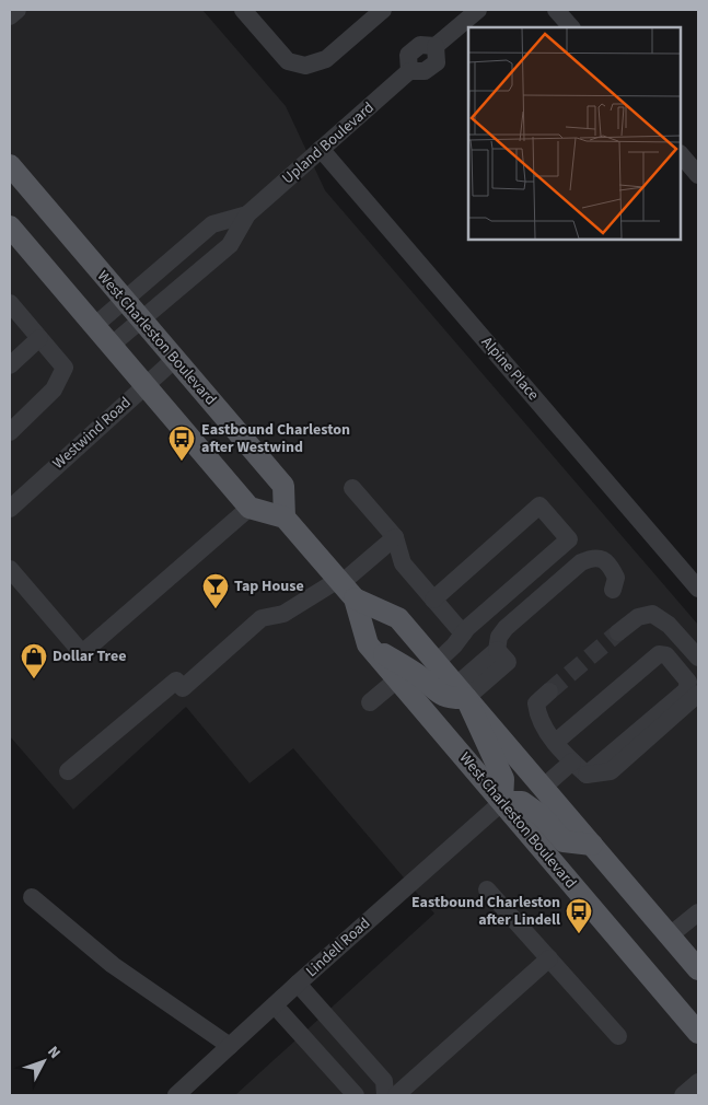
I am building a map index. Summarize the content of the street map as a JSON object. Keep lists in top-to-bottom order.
{
  "streets": {
    "main road": ["West Charleston Boulevard"],
    "street": [
      "Upland Boulevard",
      "Alpine Place",
      "Westwind Road",
      "Lindell Road"
    ]
  },
  "crossings": [
    ["Upland Boulevard", "West Charleston Boulevard"],
    ["Upland Boulevard", "Alpine Place"],
    ["West Charleston Boulevard", "Westwind Road"],
    ["West Charleston Boulevard", "Lindell Road"]
  ],
  "places": {
    "bus stop": ["Eastbound Charleston after Westwind", "Eastbound Charleston after Lindell"],
    "bar": ["Tap House"],
    "shop": ["Dollar Tree"]
  },
  "north": "top right"
}
